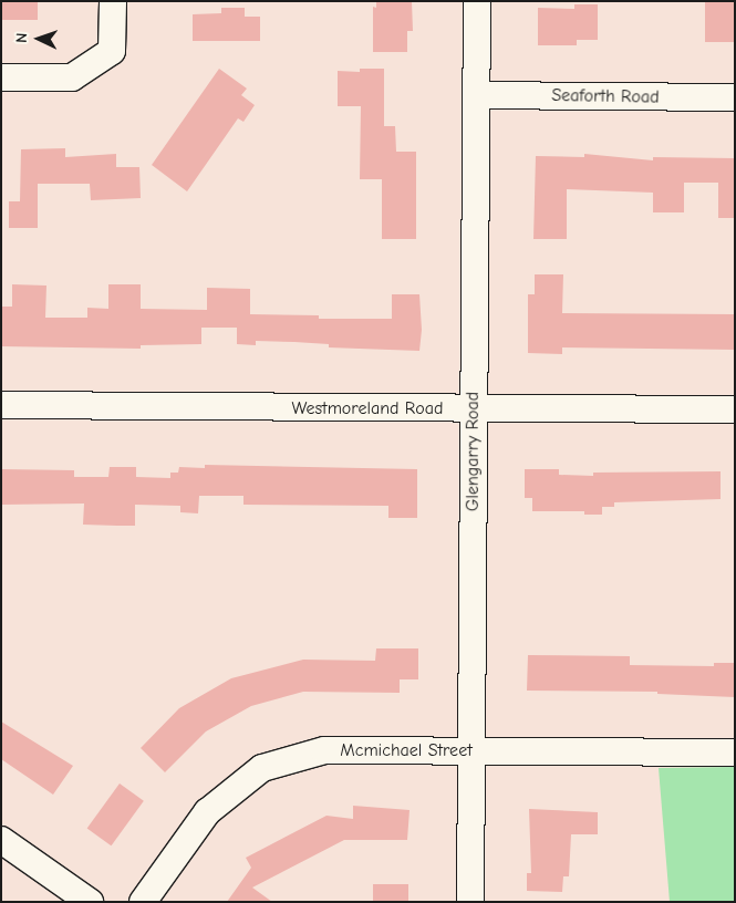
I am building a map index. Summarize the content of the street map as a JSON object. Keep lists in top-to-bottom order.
{
  "streets": {
    "street": [
      "Seaforth Road",
      "Westmoreland Road",
      "Glengarry Road",
      "Mcmichael Street"
    ]
  },
  "crossings": [
    ["Seaforth Road", "Glengarry Road"],
    ["Westmoreland Road", "Glengarry Road"],
    ["Glengarry Road", "Mcmichael Street"]
  ],
  "north": "left"
}
